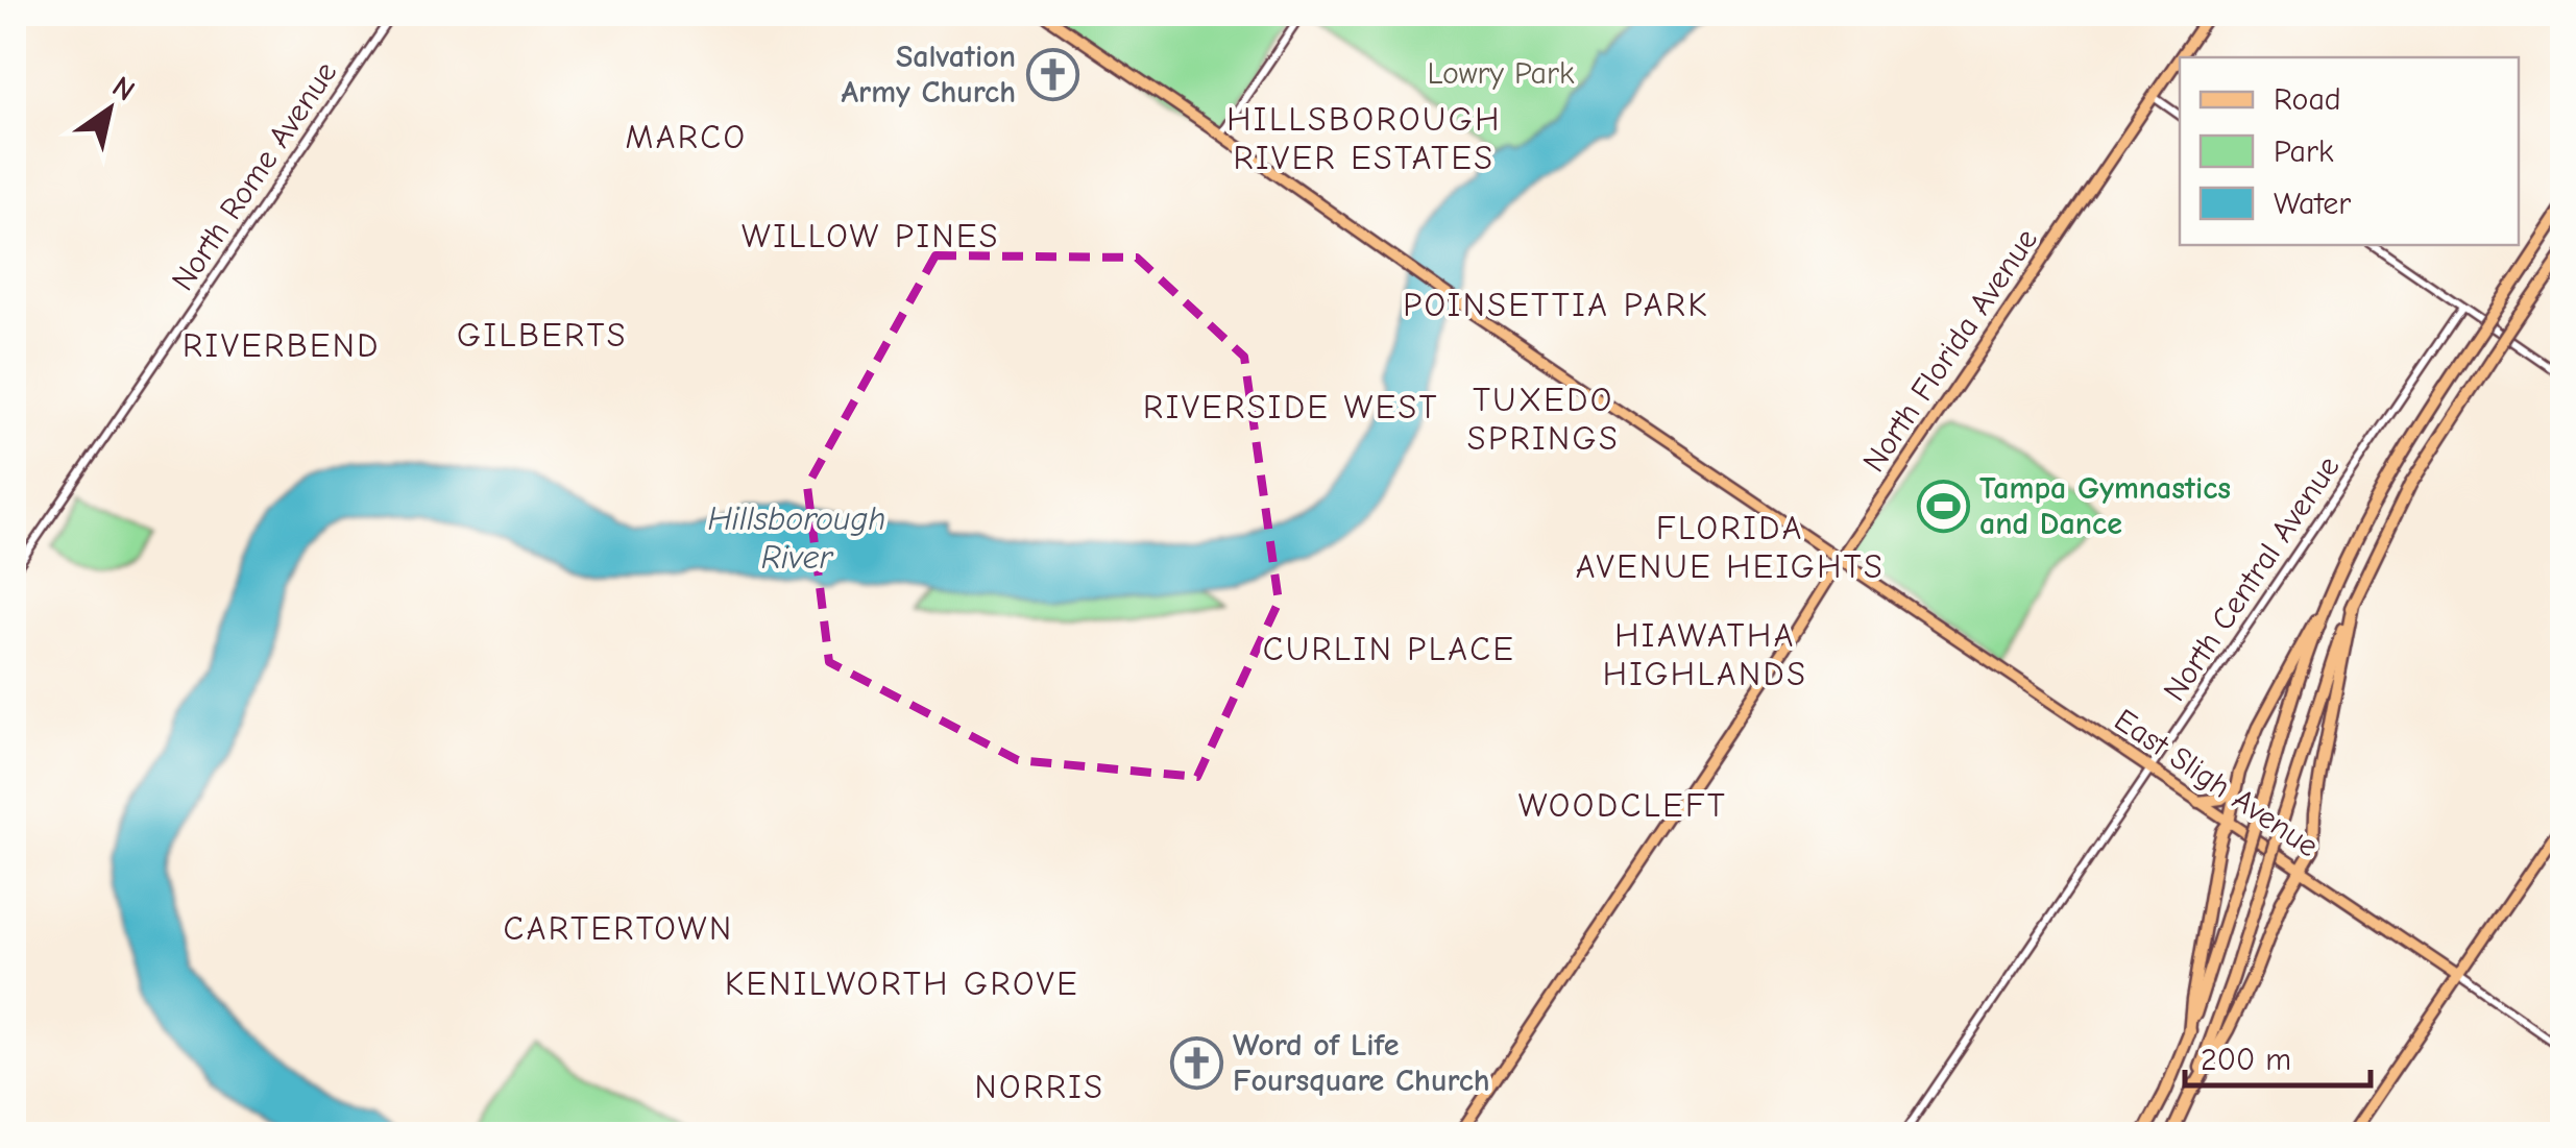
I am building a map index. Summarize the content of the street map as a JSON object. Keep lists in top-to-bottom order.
{
  "streets": {
    "main road": ["North Florida Avenue", "East Sligh Avenue"],
    "street": ["North Rome Avenue", "North Central Avenue"]
  },
  "crossings": [
    ["North Florida Avenue", "East Sligh Avenue"],
    ["North Central Avenue", "East Sligh Avenue"]
  ],
  "districts": [
    "HILLSBOROUGH RIVER ESTATES",
    "MARCO",
    "WILLOW PINES",
    "POINSETTIA PARK",
    "GILBERTS",
    "RIVERBEND",
    "TUXEDO SPRINGS",
    "RIVERSIDE WEST",
    "FLORIDA AVENUE HEIGHTS",
    "HIAWATHA HIGHLANDS",
    "CURLIN PLACE",
    "WOODCLEFT",
    "CARTERTOWN",
    "KENILWORTH GROVE",
    "NORRIS"
  ],
  "water": ["Hillsborough River"],
  "parks": ["Lowry Park"],
  "places": {
    "church": ["Salvation Army Church", "Word of Life Foursquare Church"],
    "sports": ["Tampa Gymnastics and Dance"]
  },
  "legend": ["Road", "Park", "Water"],
  "scale_bar": "200 m",
  "north": "top right"
}
